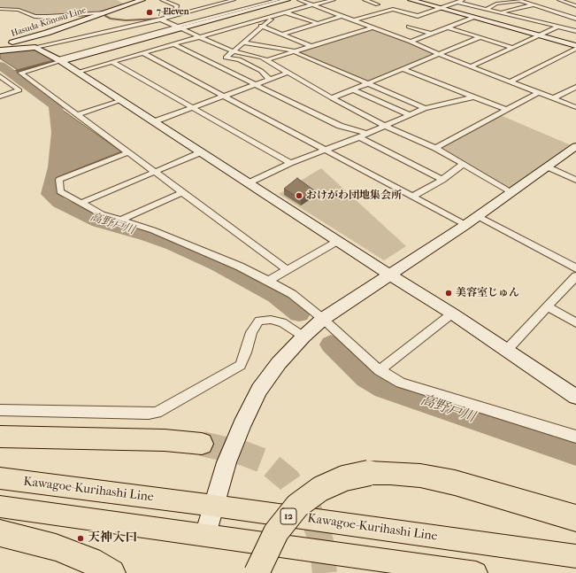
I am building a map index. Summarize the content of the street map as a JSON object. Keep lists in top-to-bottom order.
{
  "streets": {
    "main road": ["Kawagoe-Kurihashi Line", "12"],
    "street": ["Hasuda-Konosu Line"]
  },
  "water": ["高野戸川"],
  "places": [
    "7-Eleven",
    "おけがわ団地集会所",
    "美容室じゅん",
    "天神入口"
  ]
}
